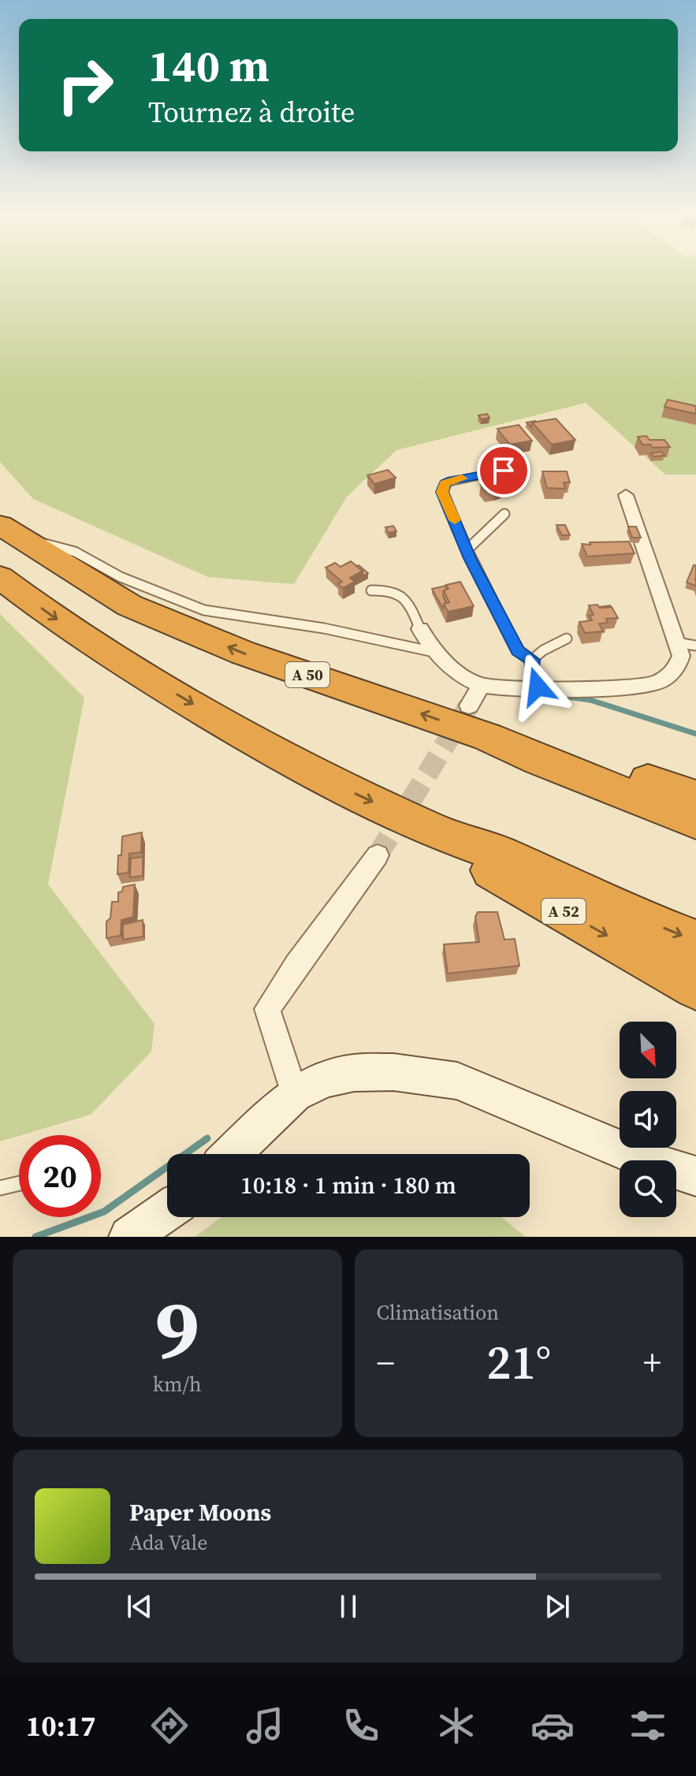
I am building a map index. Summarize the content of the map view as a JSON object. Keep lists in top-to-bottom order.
{
  "streets": {
    "highway": ["A 50", "A 52"]
  },
  "north": "bottom right",
  "page": {
    "turn": ["140 m", "Tournez à droite"],
    "limit": "20",
    "trip": "10:18 · 1 min · 180 m",
    "tile": [
      ["9", "km/h"],
      "Climatisation"
    ],
    "heat": ["−", "21°", "+"],
    "song": ["Paper Moons", "Ada Vale"],
    "tabs": "10:17"
  }
}
